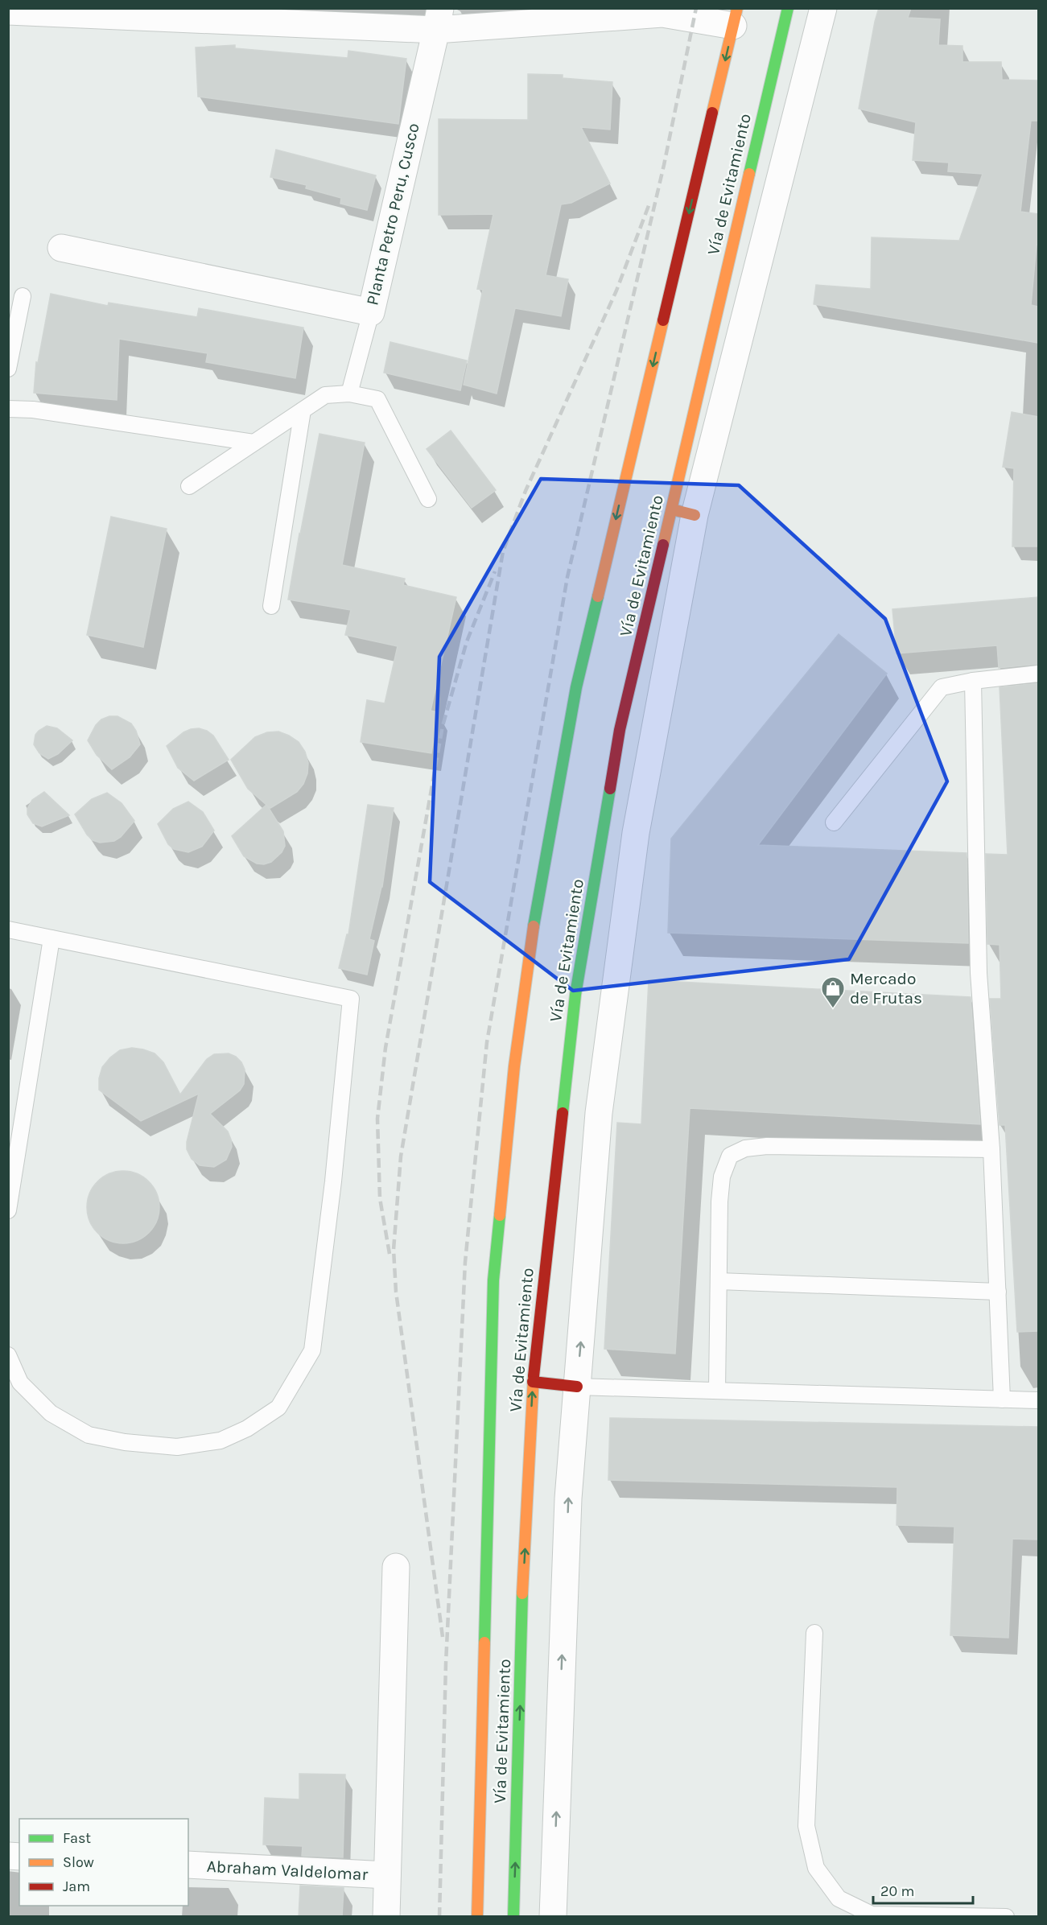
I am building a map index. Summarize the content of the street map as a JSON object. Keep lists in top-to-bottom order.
{
  "streets": {
    "highway": ["Vía de Evitamiento"],
    "street": ["Planta Petro Peru, Cusco", "Abraham Valdelomar"]
  },
  "places": {
    "shop": ["Mercado de Frutas"]
  },
  "legend": ["Fast", "Slow", "Jam"],
  "scale_bar": "20 m"
}
